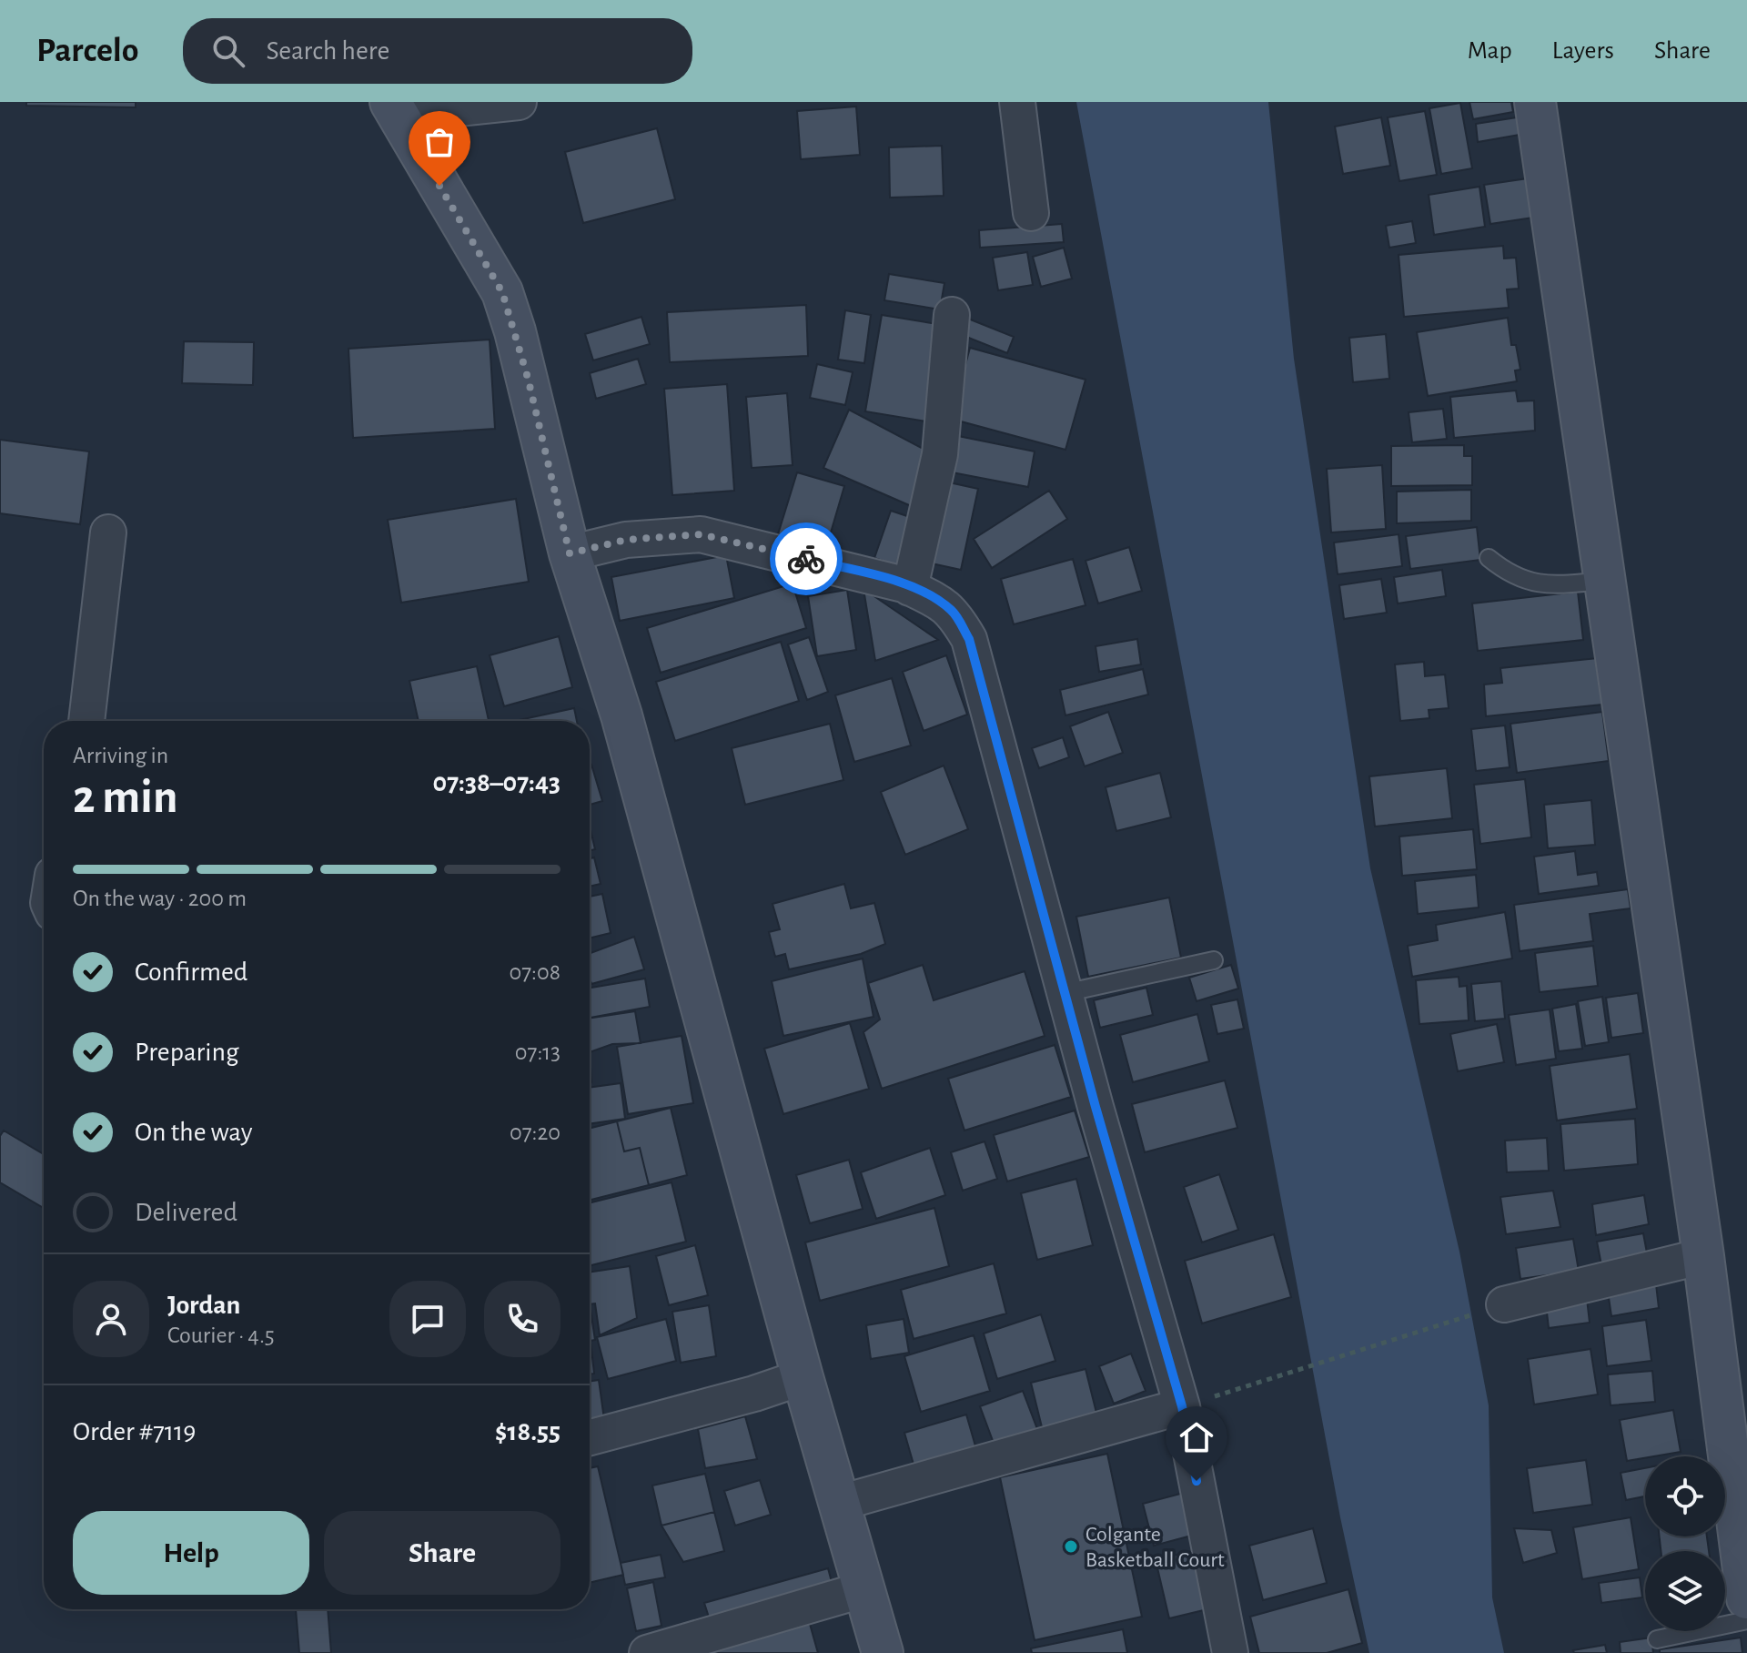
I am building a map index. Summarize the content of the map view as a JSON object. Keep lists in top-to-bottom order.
{
  "places": ["Colgante Basketball Court"],
  "page": {
    "header": "Parcelo",
    "search": "Search here",
    "nav": ["Map", "Layers", "Share"],
    "heading": ["2 min", "Arriving in", "07:38–07:43"],
    "panel": [
      "Jordan",
      "Courier · 4.5",
      "Order #7119",
      "$18.55"
    ],
    "bar": "On the way · 200 m",
    "list": [
      ["Confirmed", "07:08"],
      ["Preparing", "07:13"],
      ["On the way", "07:20"],
      "Delivered"
    ],
    "buttons": ["Help", "Share"]
  }
}
